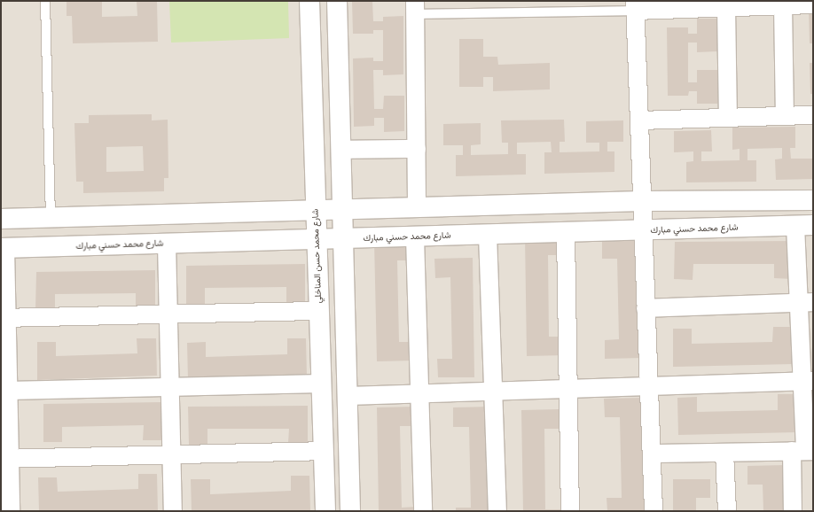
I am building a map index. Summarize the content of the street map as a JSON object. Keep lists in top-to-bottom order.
{
  "streets": {
    "street": ["شارع محمد حسني مبارك", "شارع محمد حسن المناخلي"]
  },
  "crossings": [
    ["شارع محمد حسني مبارك", "شارع محمد حسن المناخلي"]
  ]
}
